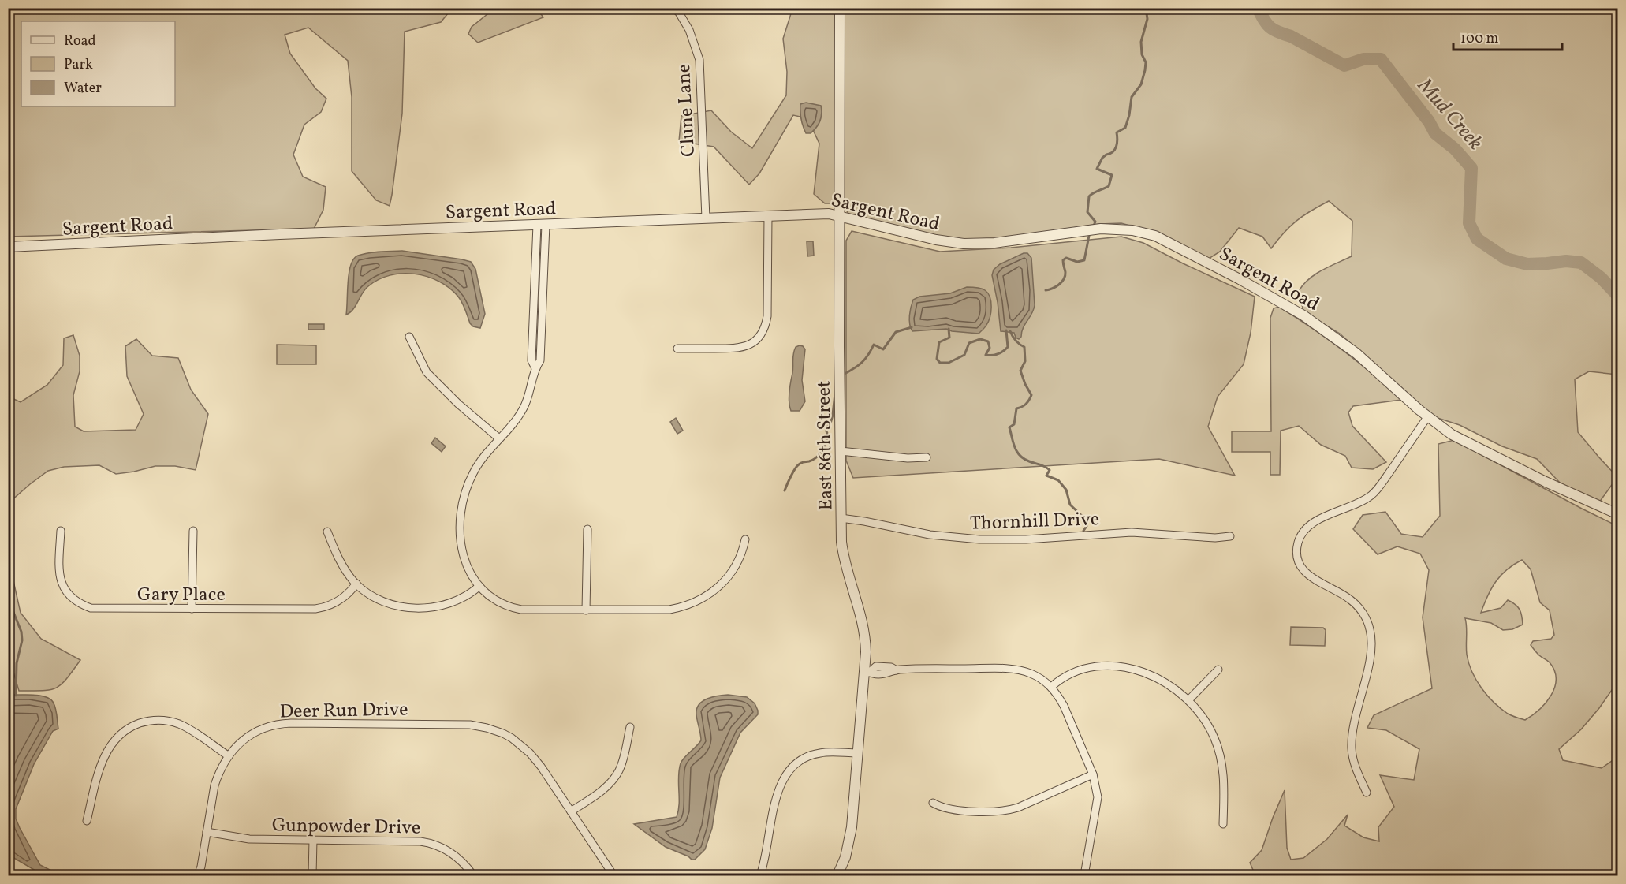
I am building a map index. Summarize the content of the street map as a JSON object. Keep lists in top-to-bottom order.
{
  "streets": {
    "street": [
      "Clune Lane",
      "Sargent Road",
      "East 86th Street",
      "Thornhill Drive",
      "Gary Place",
      "Deer Run Drive",
      "Gunpowder Drive"
    ]
  },
  "crossings": [
    ["Clune Lane", "Sargent Road"],
    ["Sargent Road", "East 86th Street"],
    ["East 86th Street", "Thornhill Drive"],
    ["Deer Run Drive", "Gunpowder Drive"]
  ],
  "water": ["Mud Creek"],
  "legend": ["Road", "Park", "Water"],
  "scale_bar": "100 m"
}
